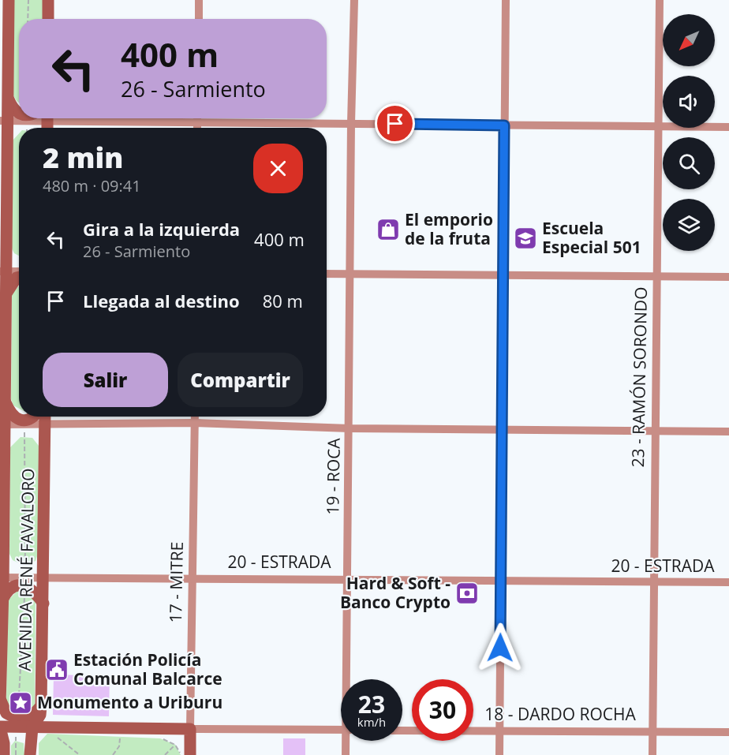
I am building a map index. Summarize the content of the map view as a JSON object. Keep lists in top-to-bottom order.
{
  "streets": {
    "main road": ["AVENIDA RENÉ FAVALORO", "17 - MITRE"],
    "street": [
      "23 - RAMÓN SORONDO",
      "19 - ROCA",
      "20 - ESTRADA",
      "18 - DARDO ROCHA"
    ]
  },
  "crossings": [
    ["23 - RAMÓN SORONDO", "20 - ESTRADA"],
    ["23 - RAMÓN SORONDO", "18 - DARDO ROCHA"],
    ["19 - ROCA", "20 - ESTRADA"],
    ["20 - ESTRADA", "AVENIDA RENÉ FAVALORO"],
    ["20 - ESTRADA", "17 - MITRE"]
  ],
  "places": {
    "shop": ["El emporio de la fruta"],
    "school or university": ["Escuela Especial 501"],
    "bank": ["Hard & Soft - Banco Crypto"],
    "public building": ["Estación Policía Comunal Balcarce"],
    "place": ["Monumento a Uriburu"]
  },
  "north": "bottom left",
  "page": {
    "turn": ["400 m", "26 - Sarmiento"],
    "heading": ["2 min", "480 m · 09:41"],
    "list": [
      {
        "name": "Gira a la izquierda",
        "note": "26 - Sarmiento",
        "value": "400 m"
      },
      {
        "name": "Llegada al destino",
        "value": "80 m"
      }
    ],
    "buttons": ["Salir", "Compartir"],
    "speed": "23 km/h",
    "limit": "30"
  }
}
